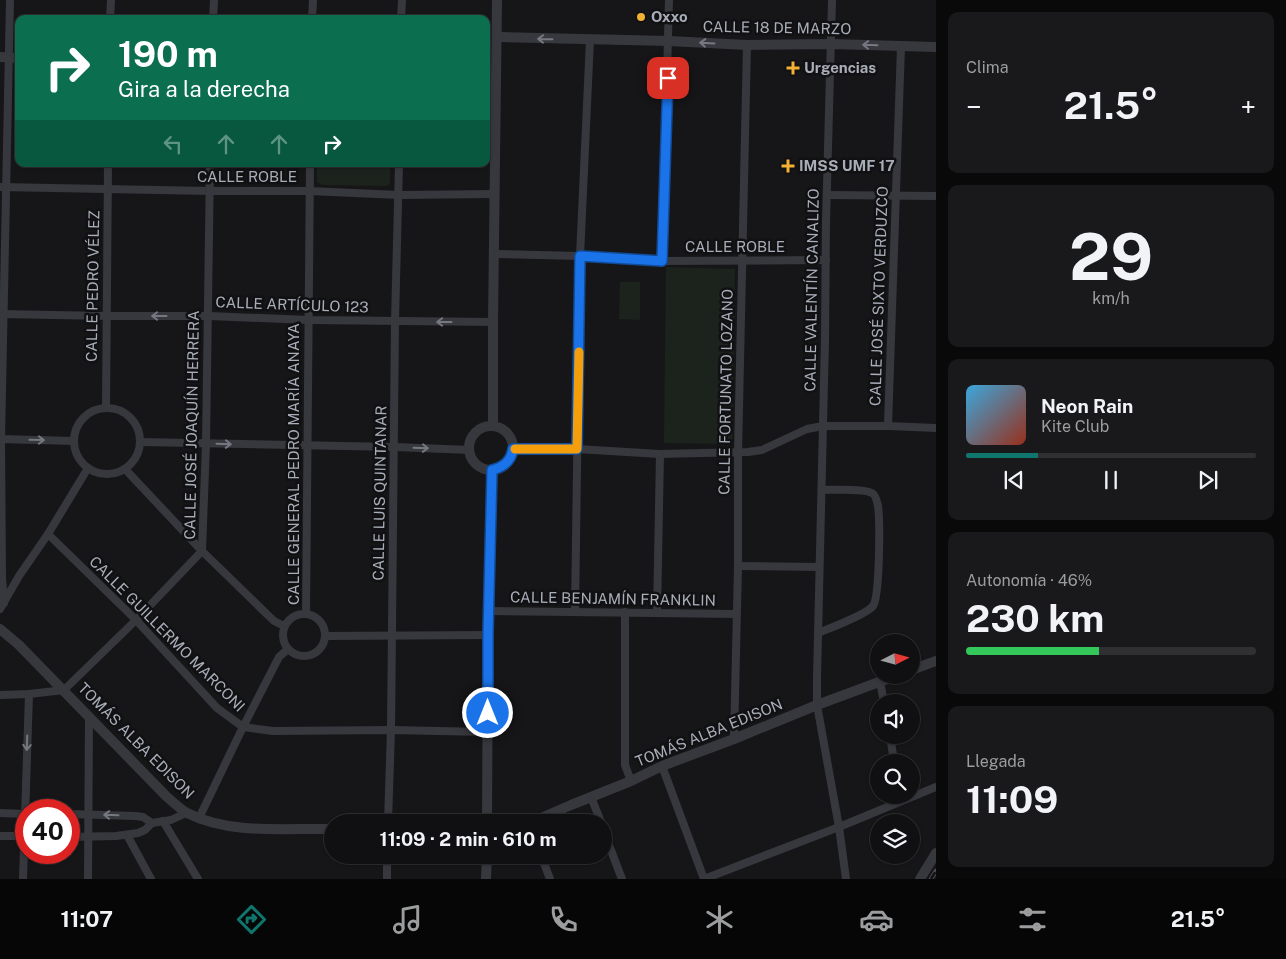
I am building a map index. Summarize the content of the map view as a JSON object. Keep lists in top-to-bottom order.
{
  "streets": {
    "street": [
      "CALLE 18 DE MARZO",
      "CALLE ROBLE",
      "CALLE PEDRO VÉLEZ",
      "CALLE VALENTÍN CANALIZO",
      "CALLE JOSÉ SIXTO VERDUZCO",
      "CALLE ARTÍCULO 123",
      "CALLE FORTUNATO LOZANO",
      "CALLE JOSÉ JOAQUÍN HERRERA",
      "CALLE GENERAL PEDRO MARÍA ANAYA",
      "CALLE LUIS QUINTANAR",
      "CALLE BENJAMÍN FRANKLIN",
      "CALLE GUILLERMO MARCONI",
      "TOMÁS ALBA EDISON"
    ]
  },
  "crossings": [
    ["CALLE 18 DE MARZO", "CALLE VALENTÍN CANALIZO"],
    ["CALLE 18 DE MARZO", "CALLE JOSÉ SIXTO VERDUZCO"],
    ["CALLE 18 DE MARZO", "CALLE FORTUNATO LOZANO"],
    ["CALLE ROBLE", "CALLE PEDRO VÉLEZ"],
    ["CALLE ROBLE", "CALLE VALENTÍN CANALIZO"],
    ["CALLE ROBLE", "CALLE FORTUNATO LOZANO"],
    ["CALLE ROBLE", "CALLE JOSÉ JOAQUÍN HERRERA"],
    ["CALLE ROBLE", "CALLE GENERAL PEDRO MARÍA ANAYA"],
    ["CALLE ROBLE", "CALLE LUIS QUINTANAR"],
    ["CALLE PEDRO VÉLEZ", "CALLE ARTÍCULO 123"],
    ["CALLE VALENTÍN CANALIZO", "TOMÁS ALBA EDISON"],
    ["CALLE ARTÍCULO 123", "CALLE JOSÉ JOAQUÍN HERRERA"],
    ["CALLE ARTÍCULO 123", "CALLE GENERAL PEDRO MARÍA ANAYA"],
    ["CALLE ARTÍCULO 123", "CALLE LUIS QUINTANAR"],
    ["CALLE FORTUNATO LOZANO", "CALLE BENJAMÍN FRANKLIN"],
    ["CALLE FORTUNATO LOZANO", "TOMÁS ALBA EDISON"],
    ["CALLE JOSÉ JOAQUÍN HERRERA", "CALLE GUILLERMO MARCONI"],
    ["CALLE JOSÉ JOAQUÍN HERRERA", "TOMÁS ALBA EDISON"],
    ["CALLE LUIS QUINTANAR", "CALLE GUILLERMO MARCONI"]
  ],
  "one_way": ["CALLE 18 DE MARZO", "CALLE ARTÍCULO 123"],
  "places": {
    "other": ["Oxxo"],
    "health": ["Urgencias", "IMSS UMF 17"]
  },
  "north": "right",
  "page": {
    "tile": [
      "Clima",
      ["29", "km/h"],
      ["Autonomía · 46%", "230 km"],
      ["Llegada", "11:09"]
    ],
    "turn": ["190 m", "Gira a la derecha"],
    "heat": ["−", "21.5°", "+"],
    "song": ["Neon Rain", "Kite Club"],
    "limit": "40",
    "trip": "11:09 · 2 min · 610 m",
    "tabs": ["11:07", "21.5°"]
  }
}
